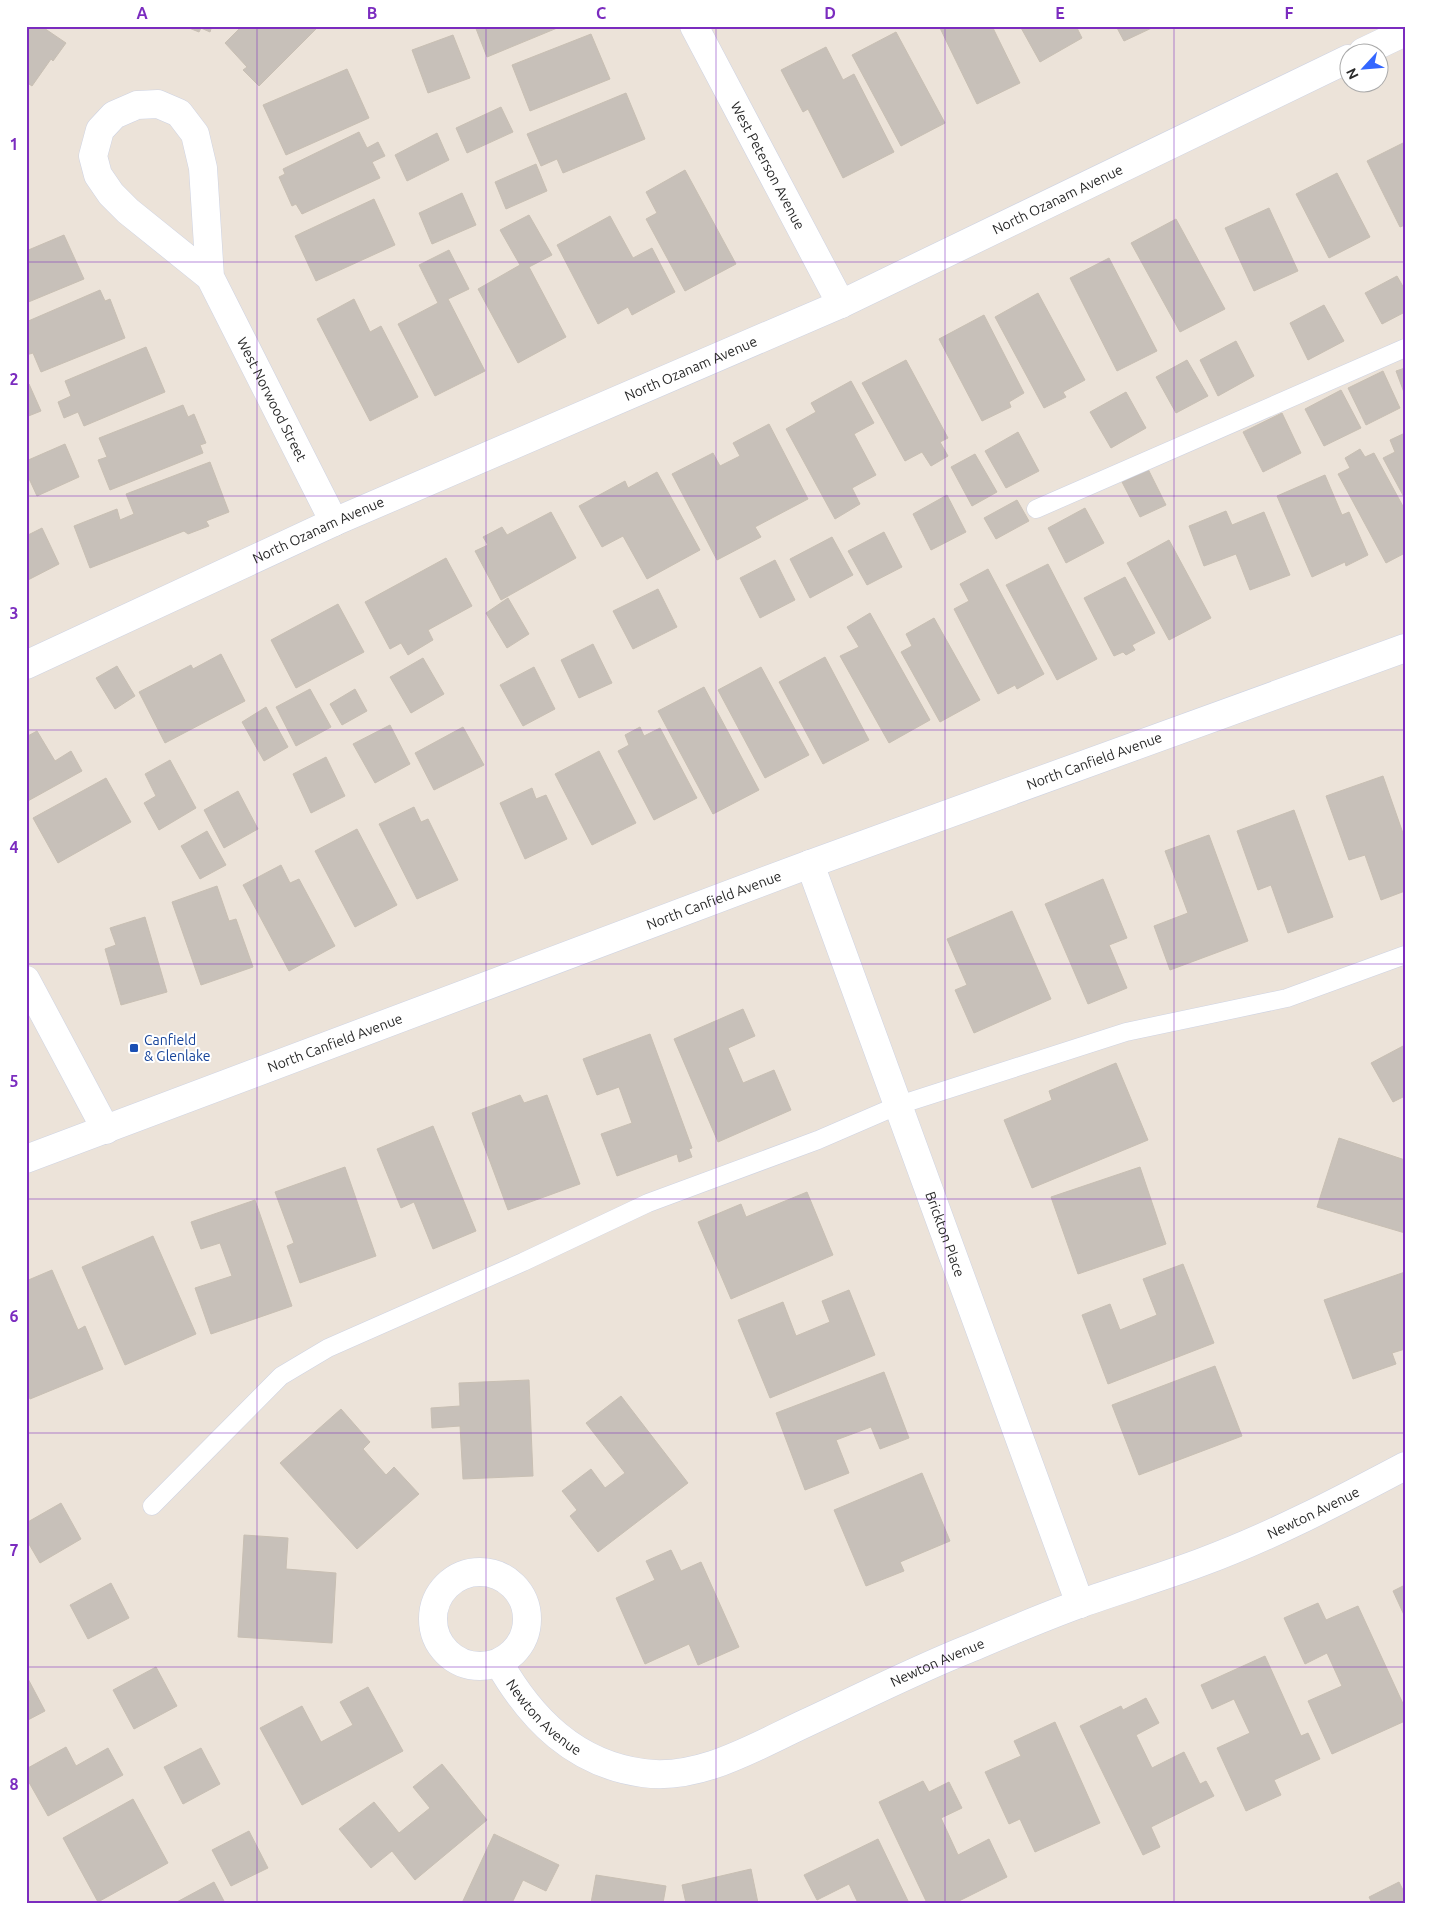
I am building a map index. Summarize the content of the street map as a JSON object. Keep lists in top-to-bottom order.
{
  "streets": {
    "street": [
      "West Peterson Avenue",
      "North Ozanam Avenue",
      "West Norwood Street",
      "North Canfield Avenue",
      "Brickton Place",
      "Newton Avenue"
    ]
  },
  "crossings": [
    ["West Peterson Avenue", "North Ozanam Avenue"],
    ["North Ozanam Avenue", "West Norwood Street"],
    ["North Canfield Avenue", "Brickton Place"],
    ["Brickton Place", "Newton Avenue"]
  ],
  "places": {
    "transit": ["Canfield & Glenlake"]
  },
  "north": "bottom left",
  "grid": {
    "columns": [
      "A",
      "B",
      "C",
      "D",
      "E",
      "F"
    ],
    "rows": [
      "1",
      "2",
      "3",
      "4",
      "5",
      "6",
      "7",
      "8"
    ]
  }
}
